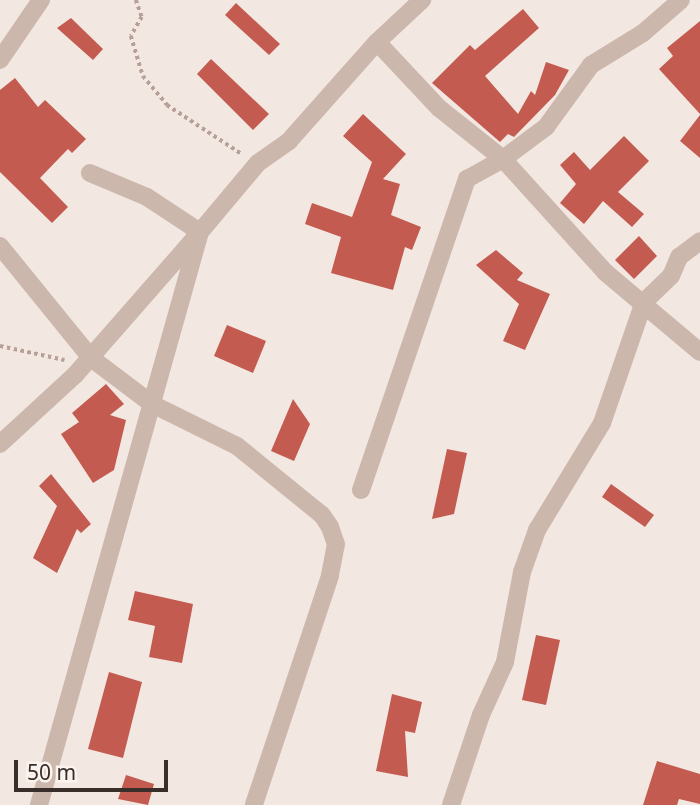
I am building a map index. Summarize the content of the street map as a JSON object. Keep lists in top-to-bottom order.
{
  "scale_bar": "50 m"
}
